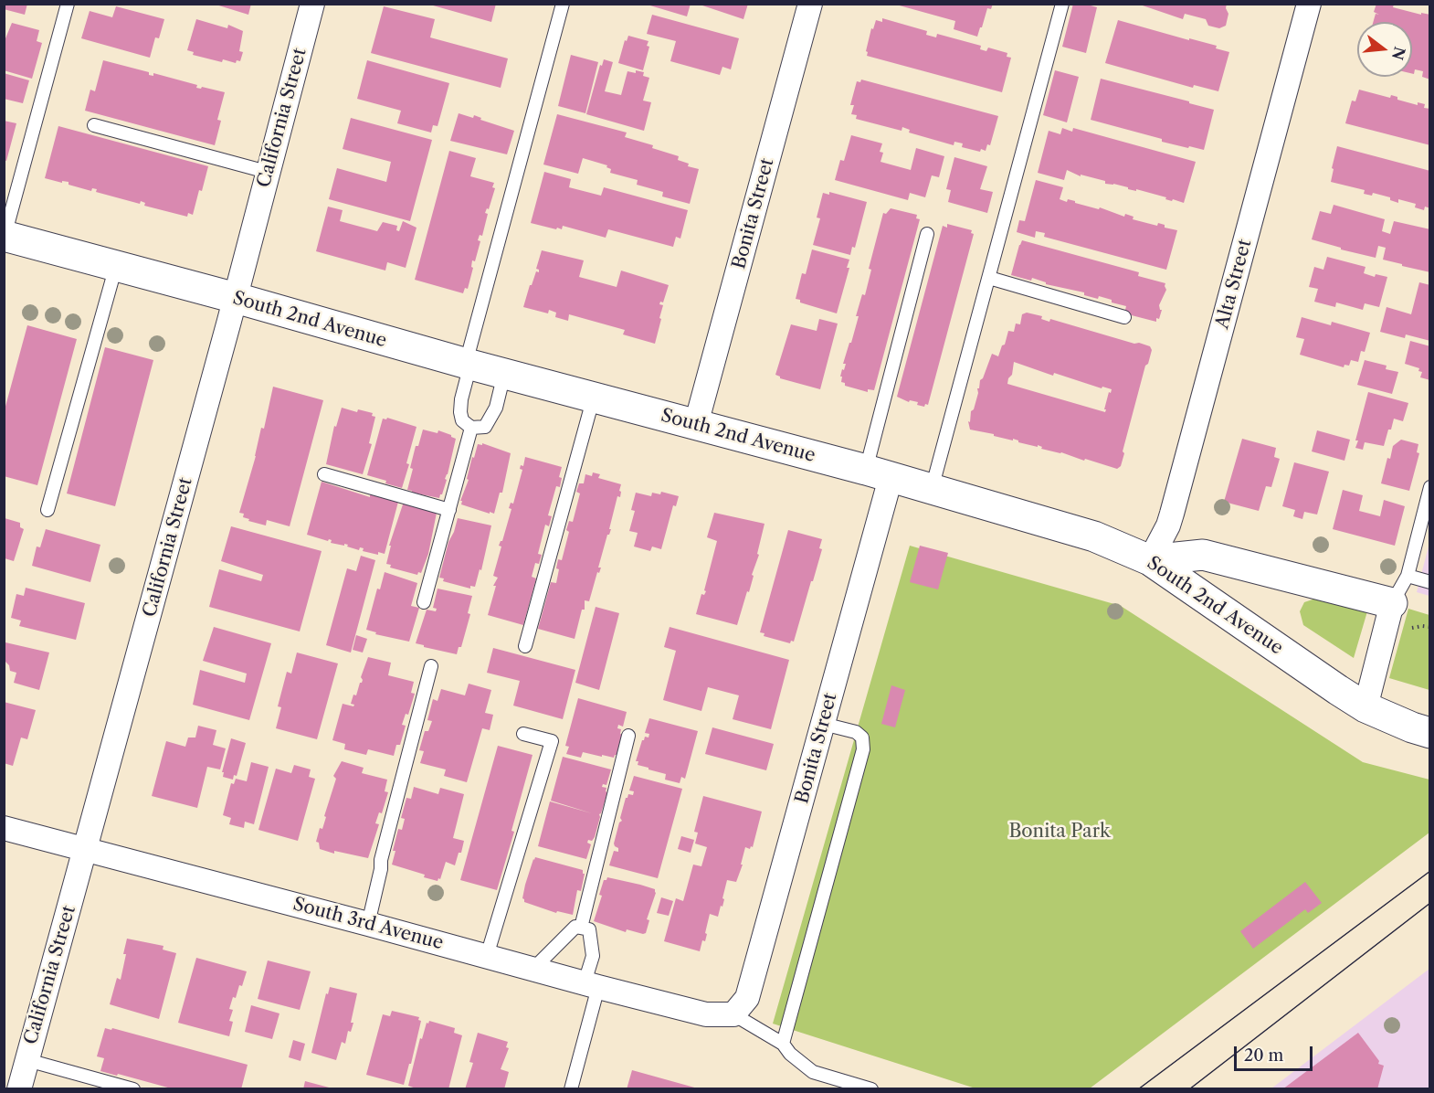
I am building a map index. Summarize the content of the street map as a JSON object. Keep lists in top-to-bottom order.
{
  "streets": {
    "street": [
      "California Street",
      "Bonita Street",
      "Alta Street",
      "South 2nd Avenue",
      "South 3rd Avenue"
    ]
  },
  "crossings": [
    ["California Street", "South 2nd Avenue"],
    ["California Street", "South 3rd Avenue"],
    ["Bonita Street", "South 2nd Avenue"],
    ["Bonita Street", "South 3rd Avenue"],
    ["Alta Street", "South 2nd Avenue"]
  ],
  "parks": ["Bonita Park"],
  "scale_bar": "20 m",
  "north": "right"
}
